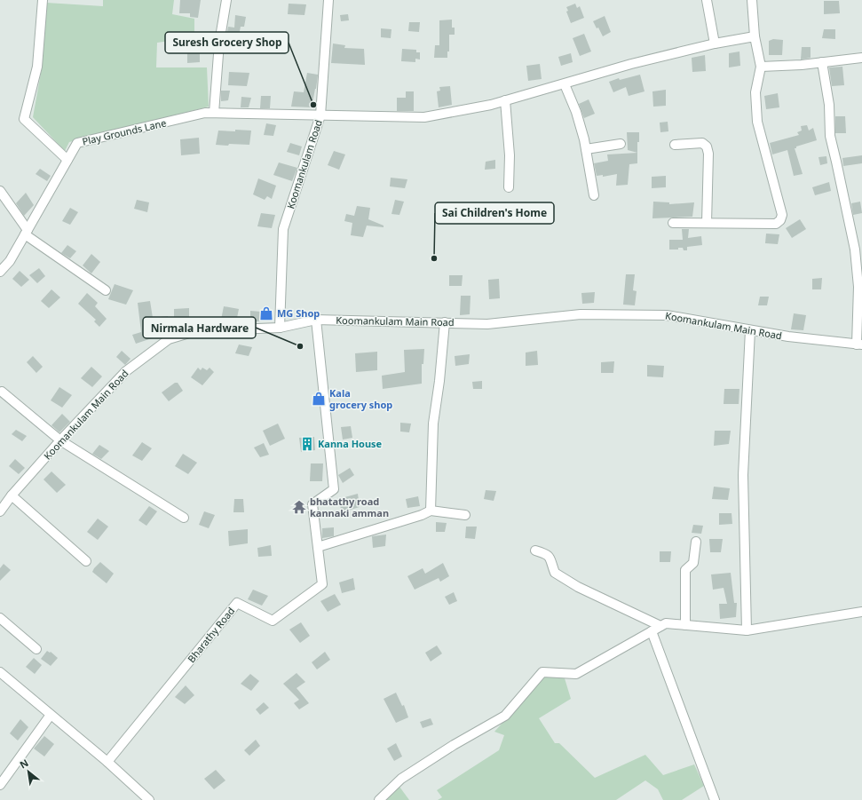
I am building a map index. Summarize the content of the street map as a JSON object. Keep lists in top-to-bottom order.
{
  "streets": {
    "street": [
      "Play Grounds Lane",
      "Koomankulam Road",
      "Koomankulam Main Road",
      "Bharathy Road"
    ]
  },
  "crossings": [
    ["Play Grounds Lane", "Koomankulam Road"],
    ["Koomankulam Road", "Koomankulam Main Road"],
    ["Koomankulam Main Road", "Bharathy Road"]
  ],
  "places": {
    "other": ["Suresh Grocery Shop", "Sai Children's Home", "Nirmala Hardware"],
    "shop": ["MG Shop", "Kala grocery shop"],
    "building": ["Kanna House"],
    "temple": ["bhatathy road kannaki amman"]
  },
  "north": "top left"
}
